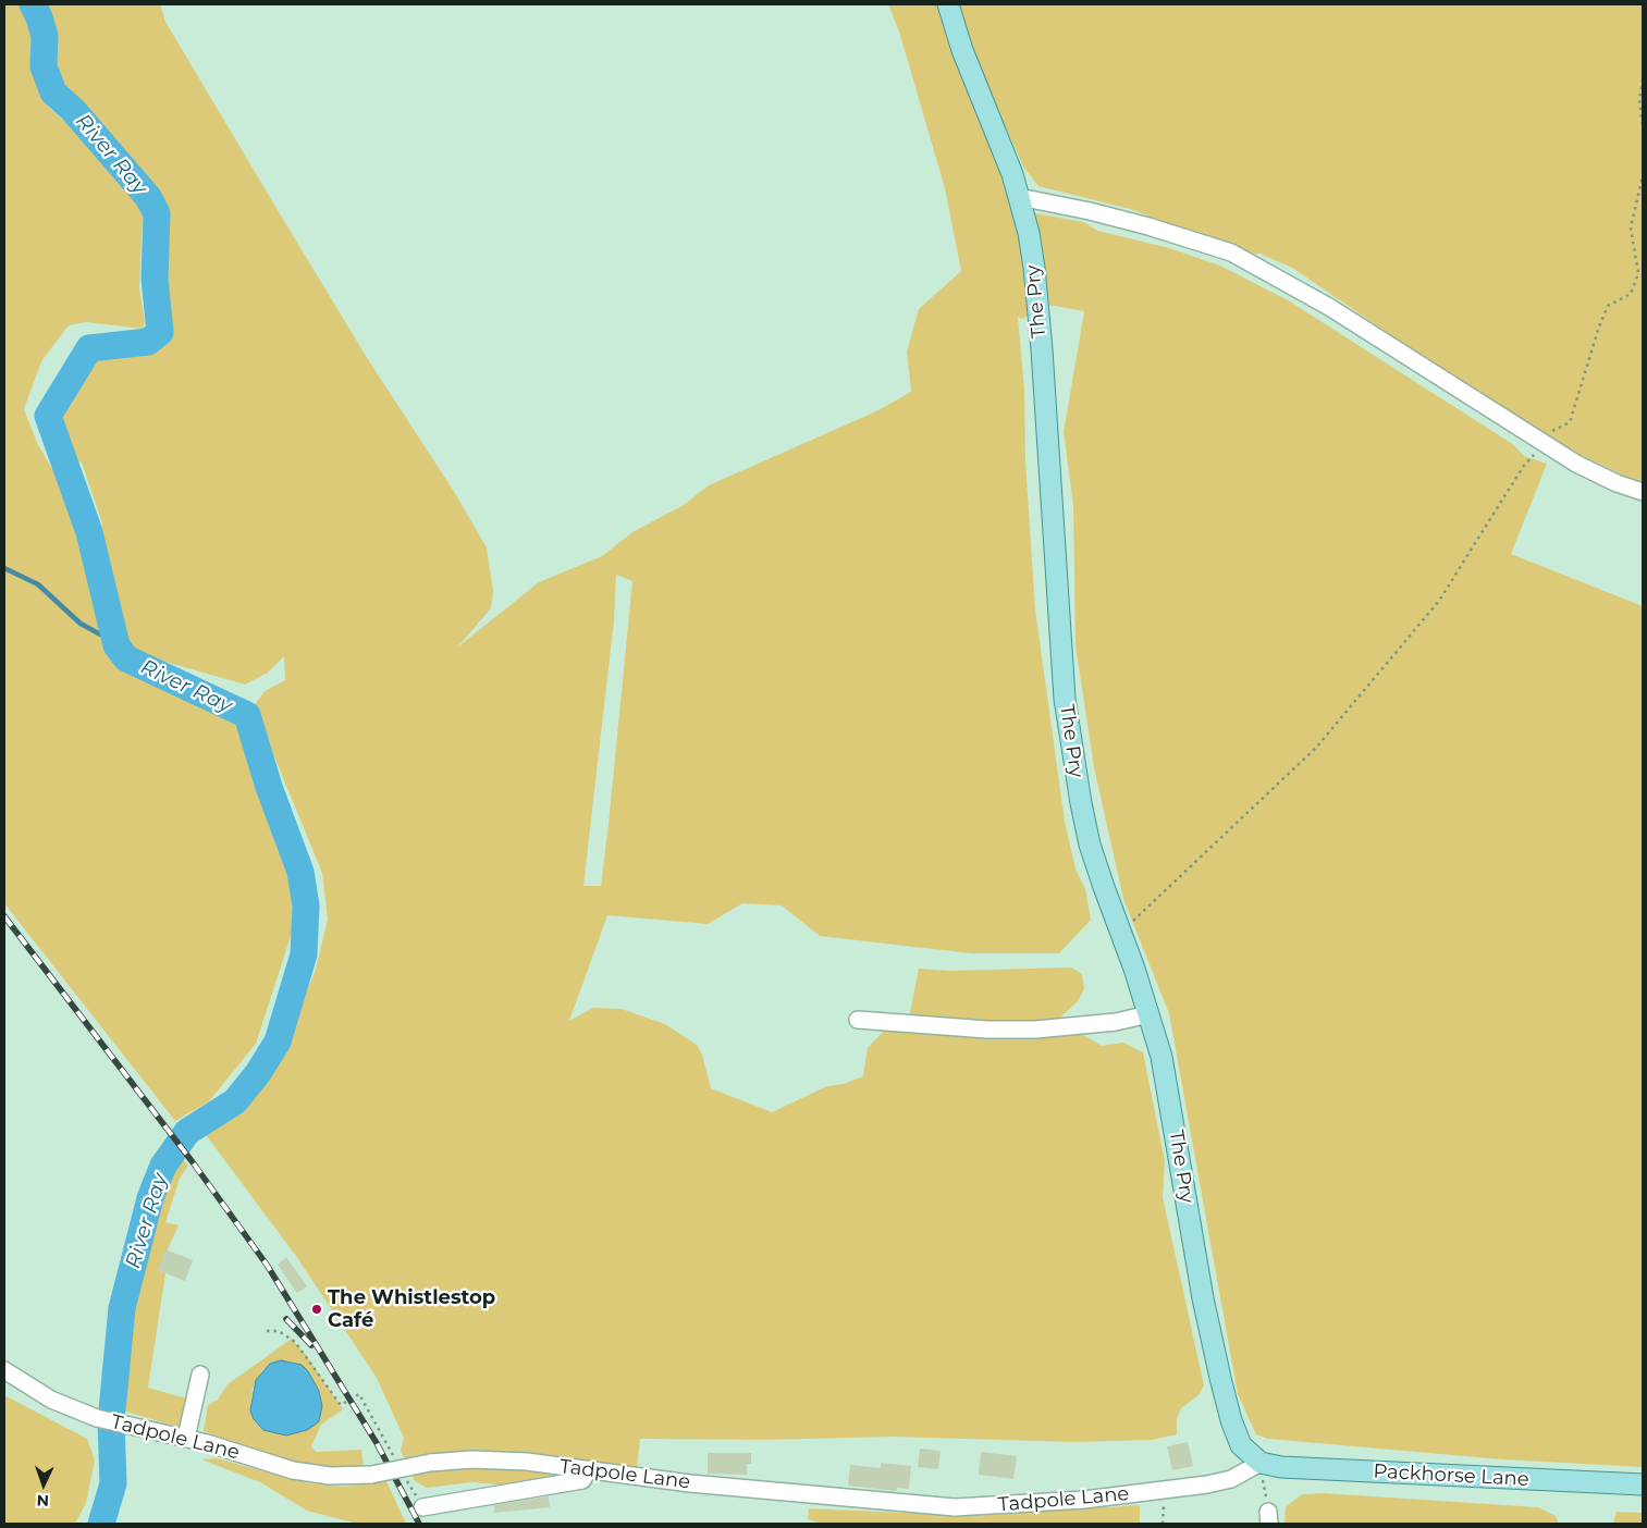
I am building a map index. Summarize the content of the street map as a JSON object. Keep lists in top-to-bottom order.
{
  "streets": {
    "main road": ["The Pry", "Packhorse Lane"],
    "street": ["Tadpole Lane"]
  },
  "crossings": [
    ["The Pry", "Tadpole Lane"],
    ["The Pry", "Packhorse Lane"],
    ["Tadpole Lane", "Packhorse Lane"]
  ],
  "water": ["River Ray"],
  "places": ["The Whistlestop Café"],
  "north": "bottom"
}
